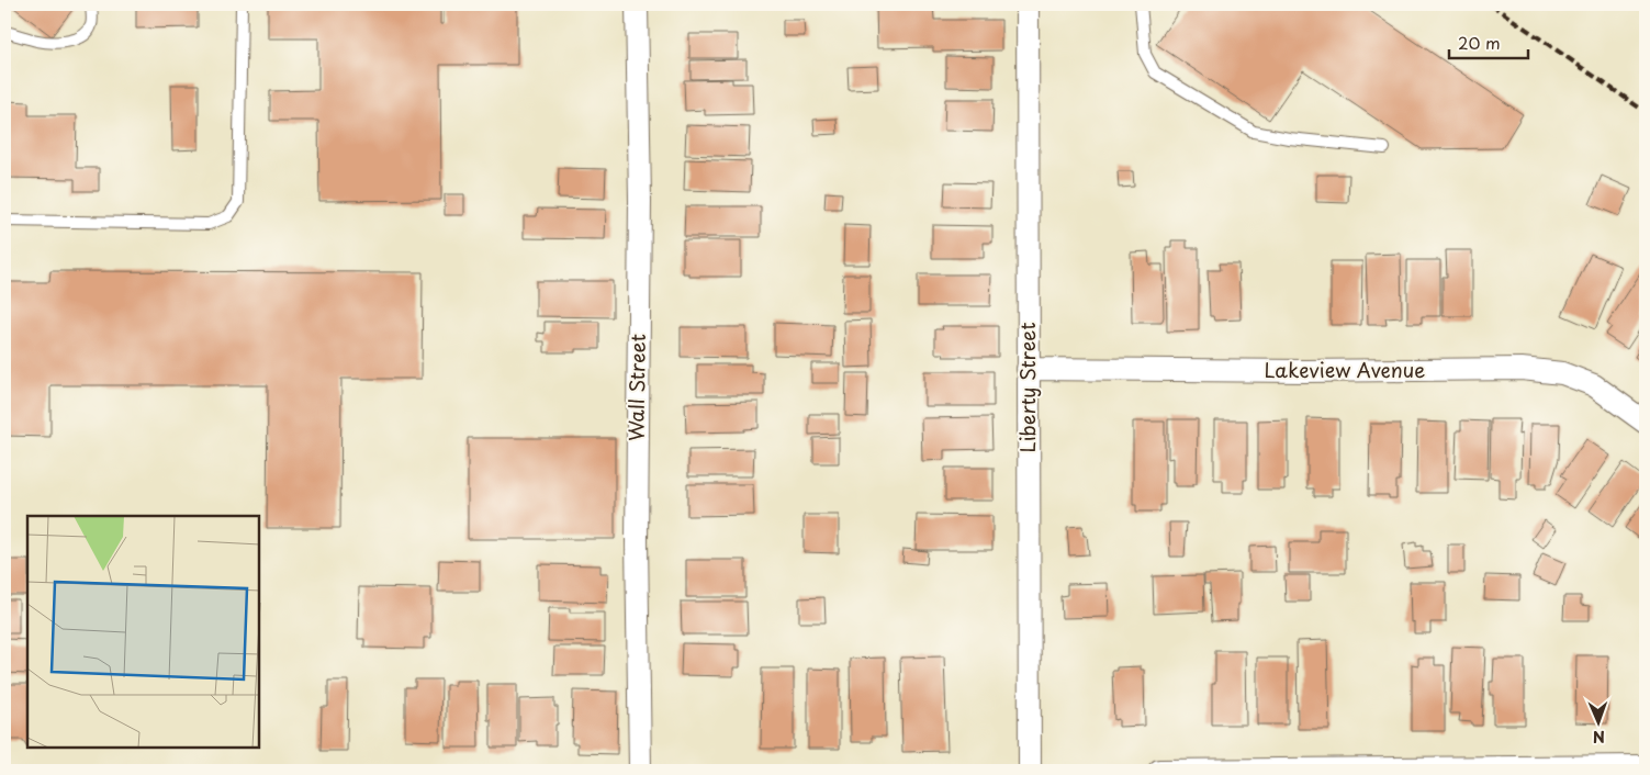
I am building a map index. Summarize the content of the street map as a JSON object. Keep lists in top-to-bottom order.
{
  "streets": {
    "street": ["Lakeview Avenue", "Wall Street", "Liberty Street"]
  },
  "crossings": [
    ["Lakeview Avenue", "Liberty Street"]
  ],
  "scale_bar": "20 m",
  "north": "bottom"
}
